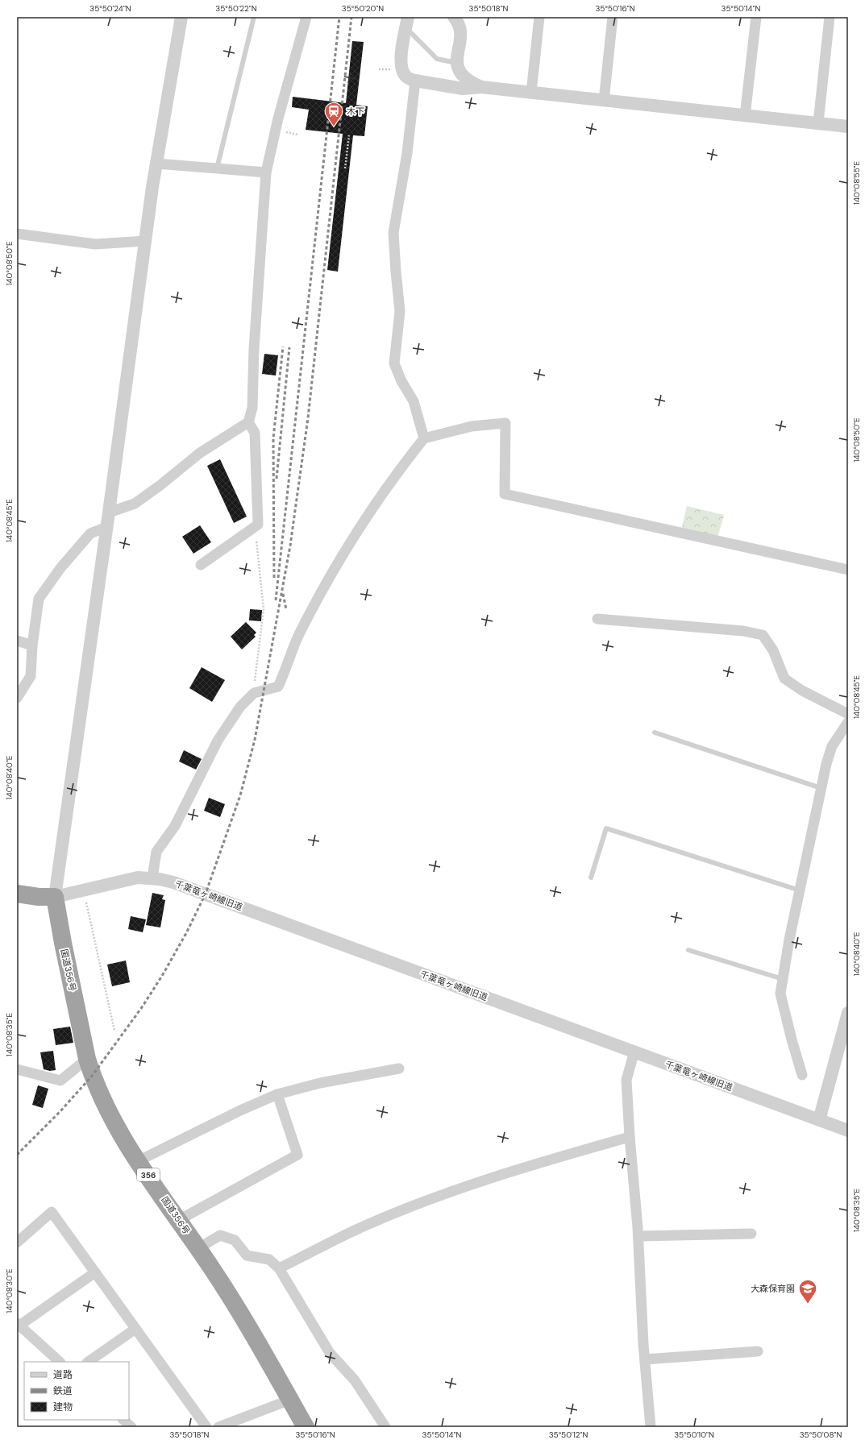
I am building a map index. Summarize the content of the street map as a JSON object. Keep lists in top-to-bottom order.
{
  "streets": {
    "highway": ["国道356号", "356"],
    "street": ["千葉竜ヶ崎線旧道"]
  },
  "crossings": [
    ["千葉竜ヶ崎線旧道", "国道356号"]
  ],
  "places": {
    "station": ["木下"],
    "school or university": ["大森保育園"]
  },
  "legend": ["道路", "鉄道", "建物"],
  "coordinates": [
    "35°50'24\"N",
    "35°50'22\"N",
    "35°50'20\"N",
    "35°50'18\"N",
    "35°50'16\"N",
    "35°50'14\"N",
    "140°08'55\"E",
    "140°08'50\"E",
    "140°08'45\"E",
    "140°08'40\"E",
    "140°08'35\"E",
    "140°08'30\"E",
    "35°50'12\"N",
    "35°50'10\"N",
    "35°50'08\"N"
  ]
}
